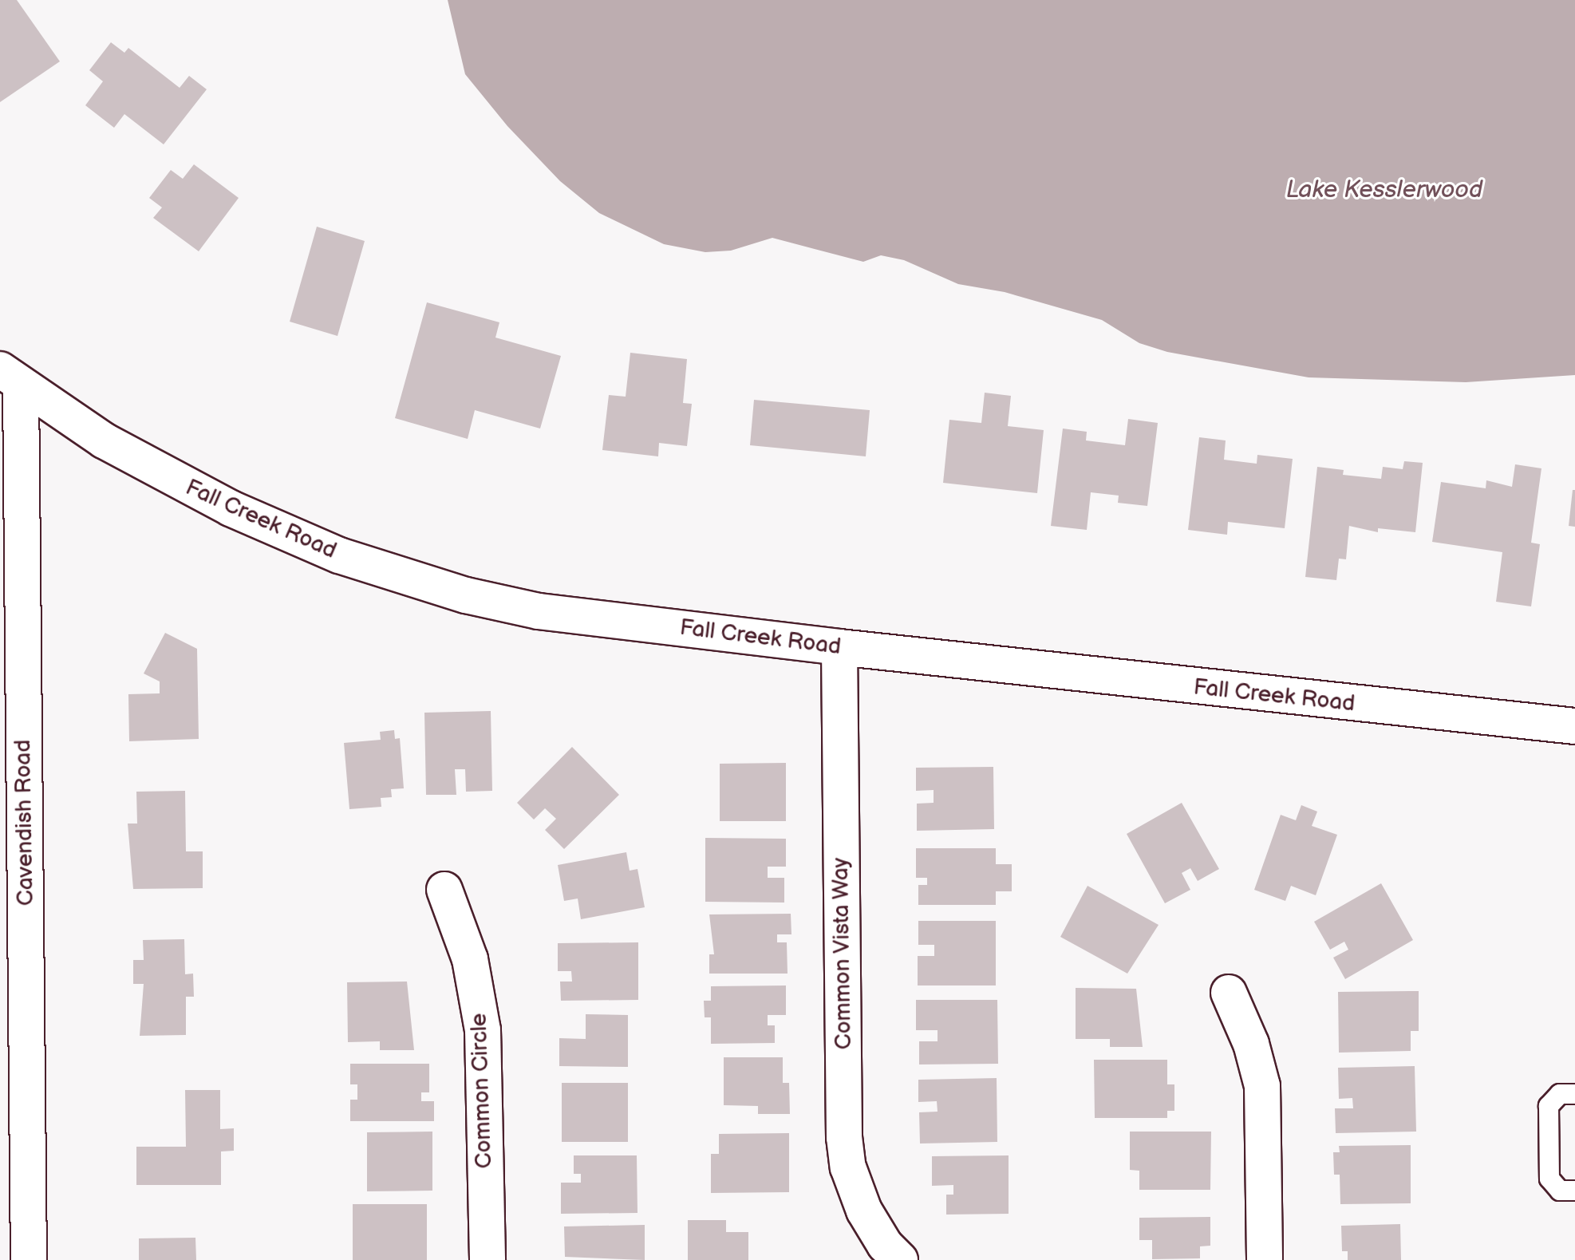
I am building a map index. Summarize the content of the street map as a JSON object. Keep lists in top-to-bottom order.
{
  "streets": {
    "street": [
      "Fall Creek Road",
      "Cavendish Road",
      "Common Vista Way",
      "Common Circle"
    ]
  },
  "crossings": [
    ["Fall Creek Road", "Cavendish Road"],
    ["Fall Creek Road", "Common Vista Way"]
  ],
  "water": ["Lake Kesslerwood"]
}
